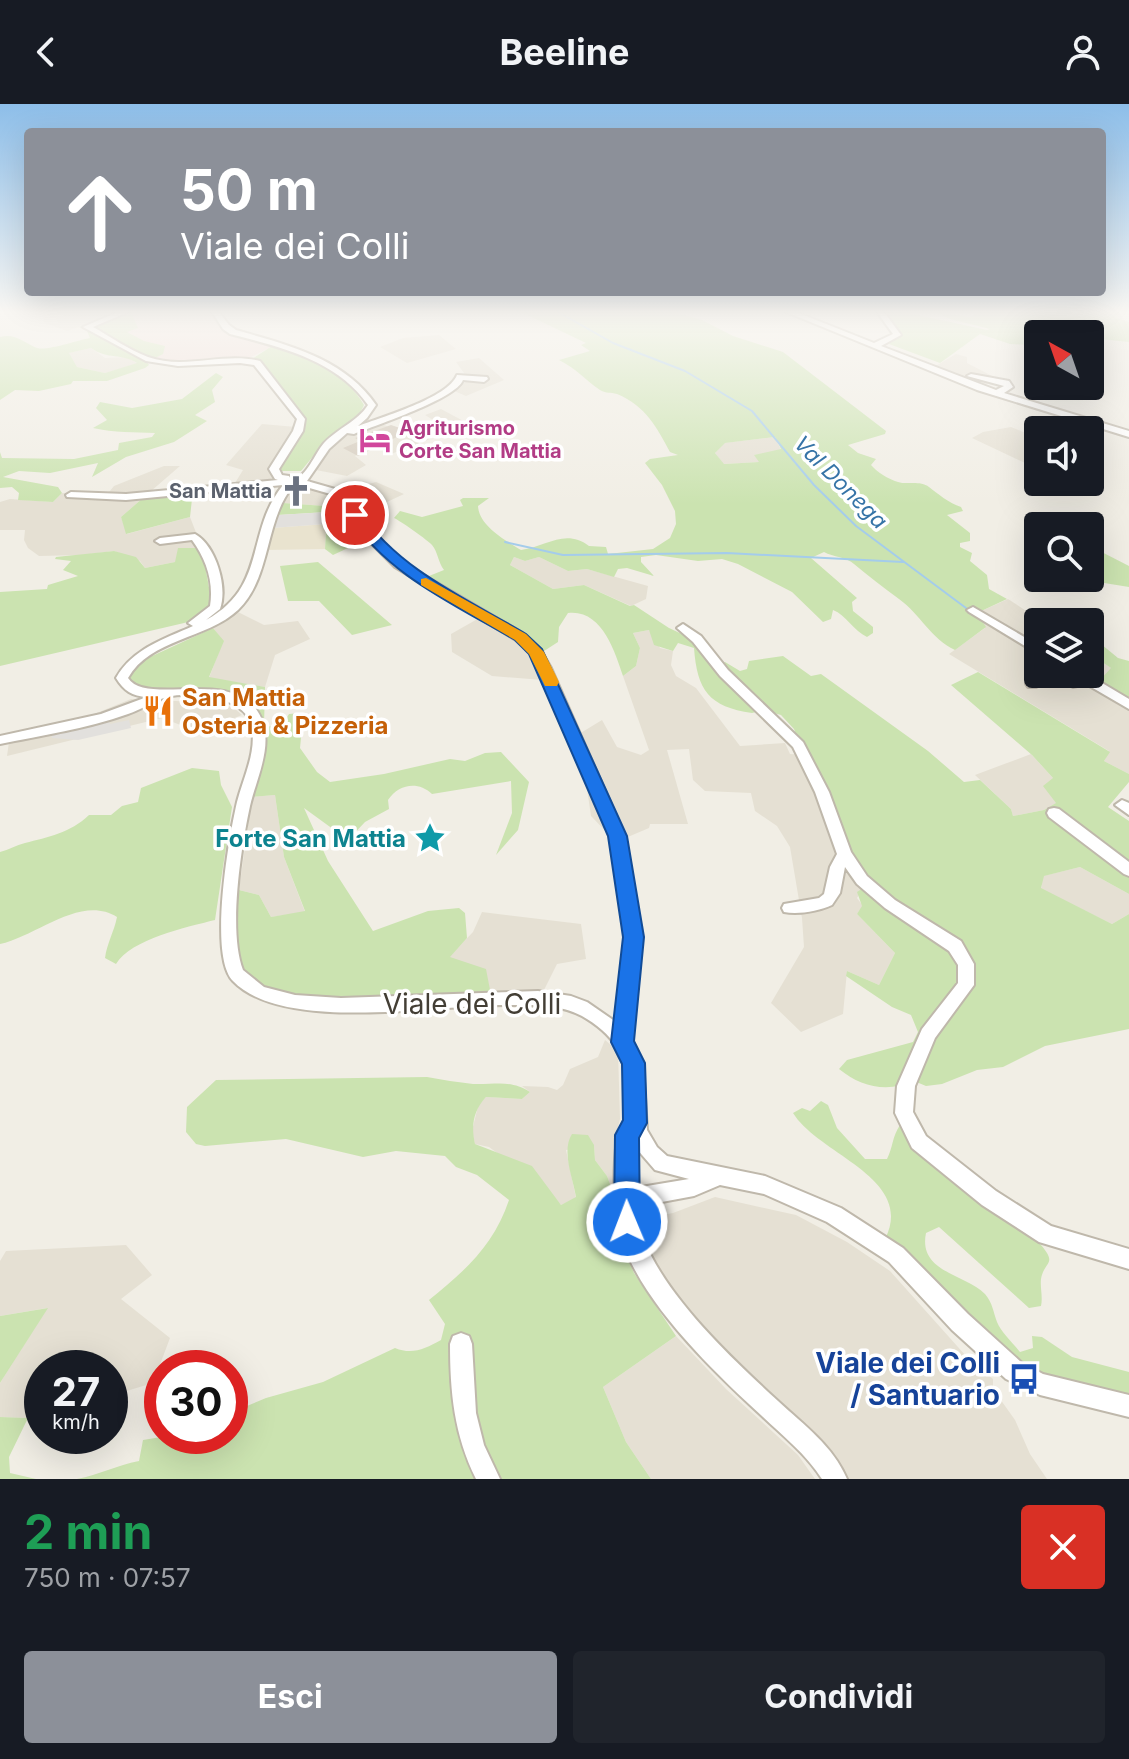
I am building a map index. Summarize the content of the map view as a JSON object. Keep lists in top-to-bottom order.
{
  "streets": {
    "street": ["Viale dei Colli"]
  },
  "water": ["Val Donega"],
  "places": {
    "hotel": ["Agriturismo Corte San Mattia"],
    "church": ["San Mattia"],
    "restaurant": ["San Mattia Osteria & Pizzeria"],
    "place": ["Forte San Mattia"],
    "bus stop": ["Viale dei Colli / Santuario"]
  },
  "north": "top left",
  "page": {
    "header": "Beeline",
    "turn": ["50 m", "Viale dei Colli"],
    "speed": "27 km/h",
    "limit": "30",
    "heading": ["2 min", "750 m · 07:57"],
    "buttons": ["Esci", "Condividi"]
  }
}
